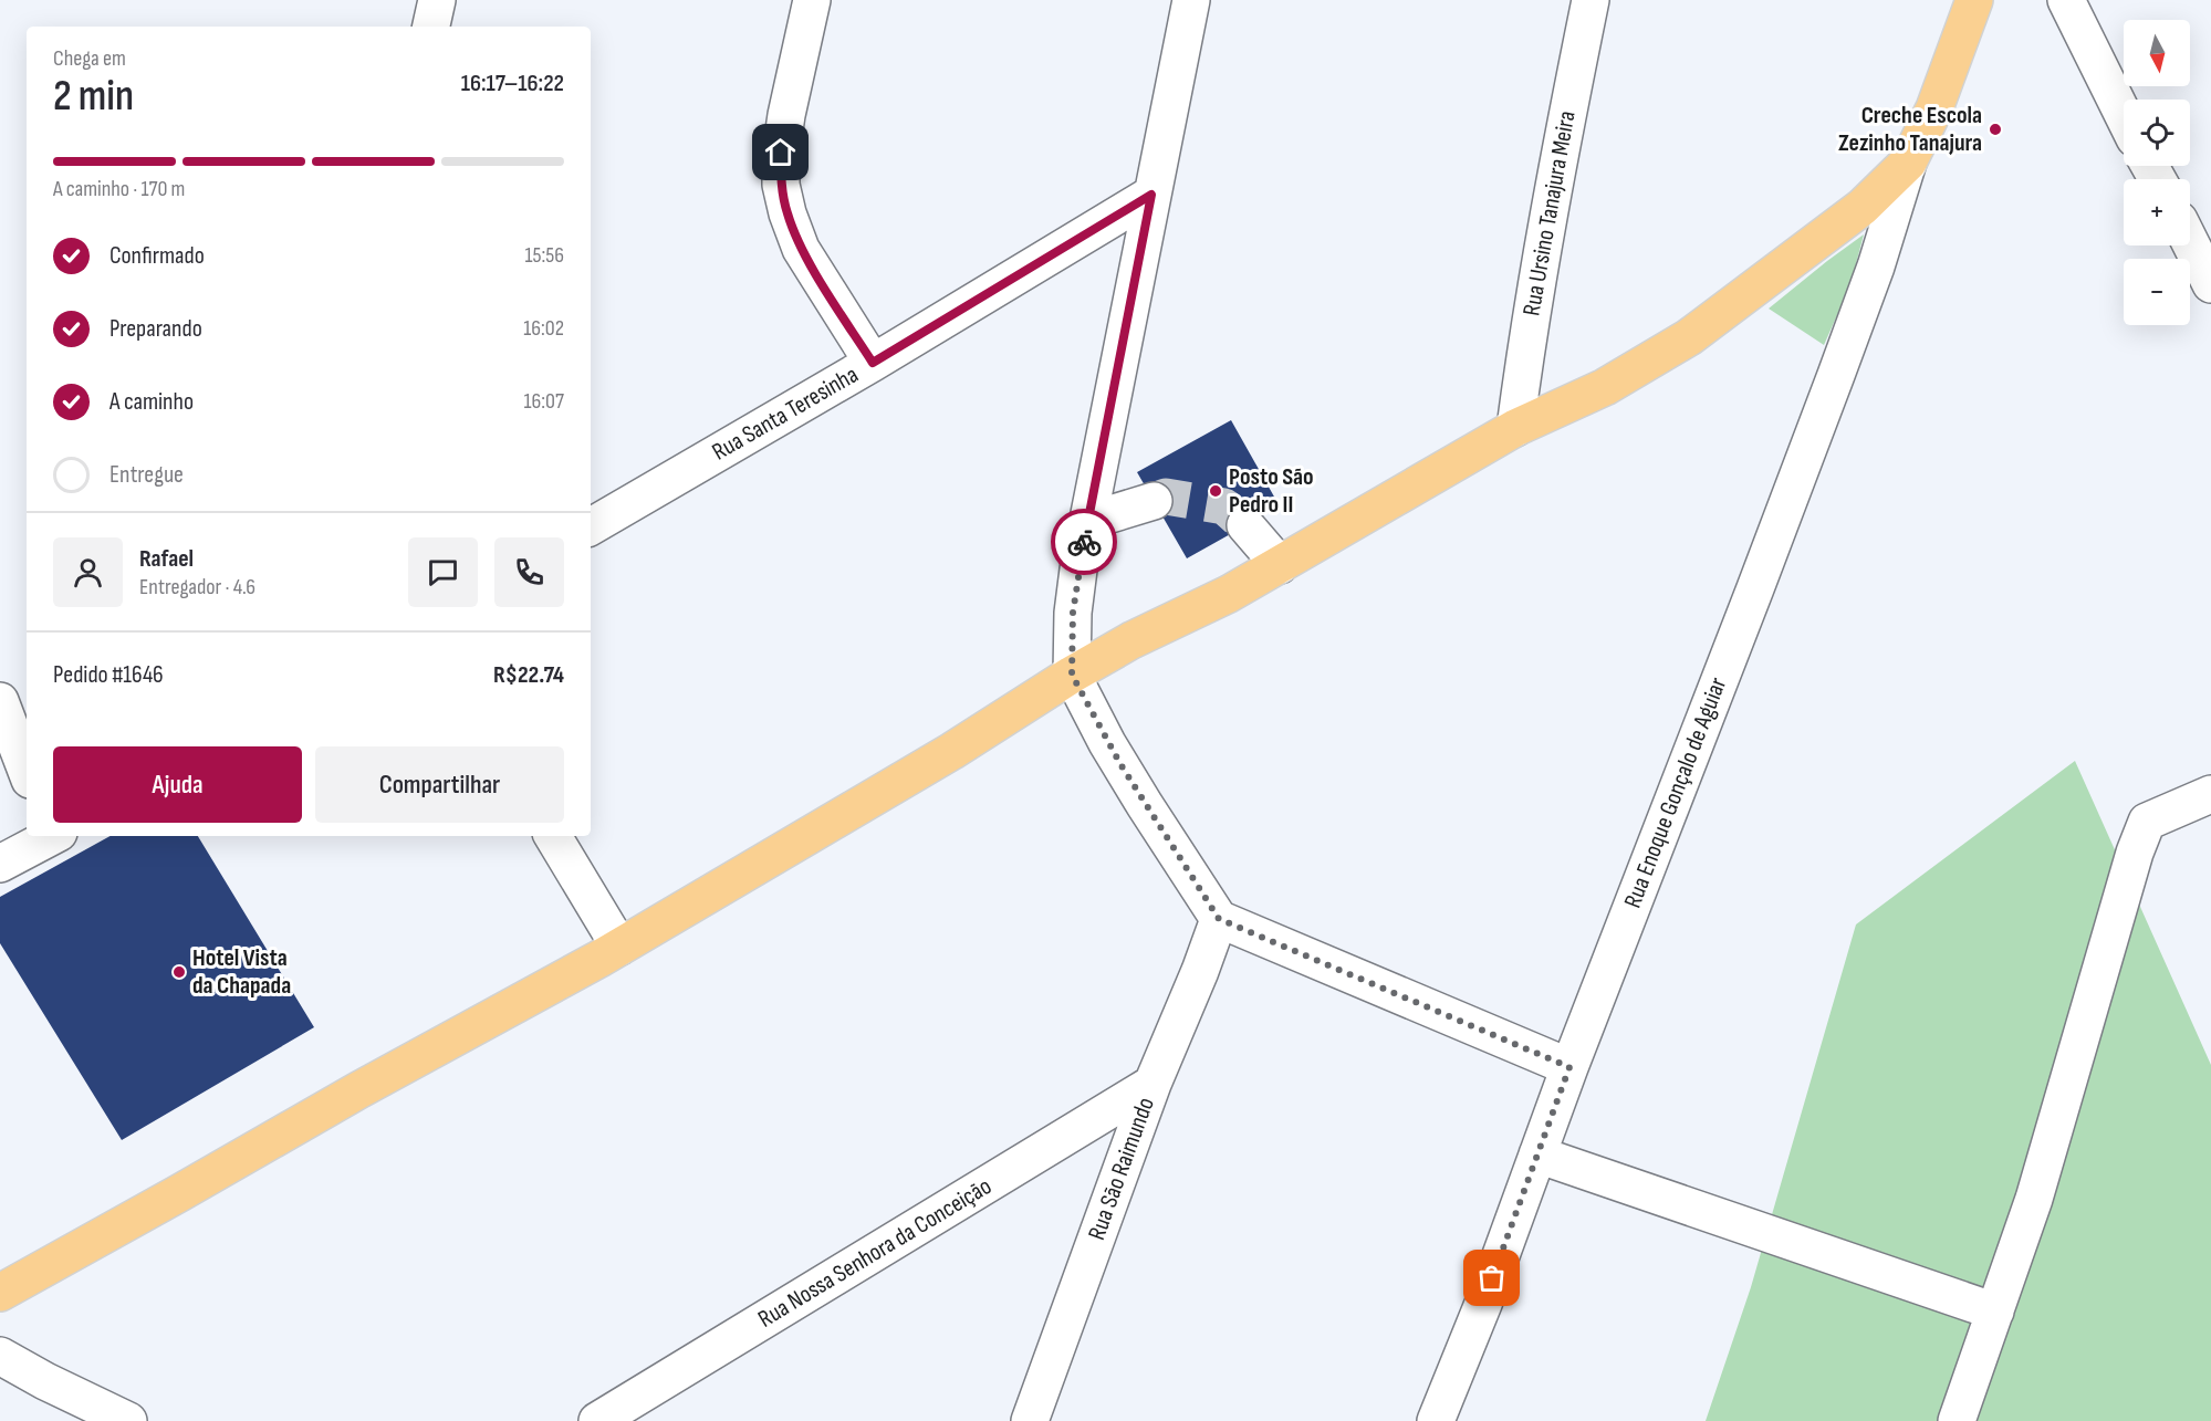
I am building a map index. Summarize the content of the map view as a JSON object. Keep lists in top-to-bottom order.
{
  "streets": {
    "street": [
      "Rua Ursino Tanajura Meira",
      "Rua Santa Teresinha",
      "Rua Enoque Gonçalo de Aguiar",
      "Rua São Raimundo",
      "Rua Nossa Senhora da Conceição"
    ]
  },
  "crossings": [
    ["Rua São Raimundo", "Rua Nossa Senhora da Conceição"]
  ],
  "places": ["Creche Escola Zezinho Tanajura", "Posto São Pedro II", "Hotel Vista da Chapada"],
  "north": "bottom",
  "page": {
    "map_buttons": ["+", "−"],
    "heading": ["2 min", "Chega em", "16:17–16:22"],
    "panel": [
      "Rafael",
      "Entregador · 4.6",
      "Pedido #1646",
      "R$22.74"
    ],
    "bar": "A caminho · 170 m",
    "list": [
      ["Confirmado", "15:56"],
      ["Preparando", "16:02"],
      ["A caminho", "16:07"],
      "Entregue"
    ],
    "buttons": ["Ajuda", "Compartilhar"]
  }
}
